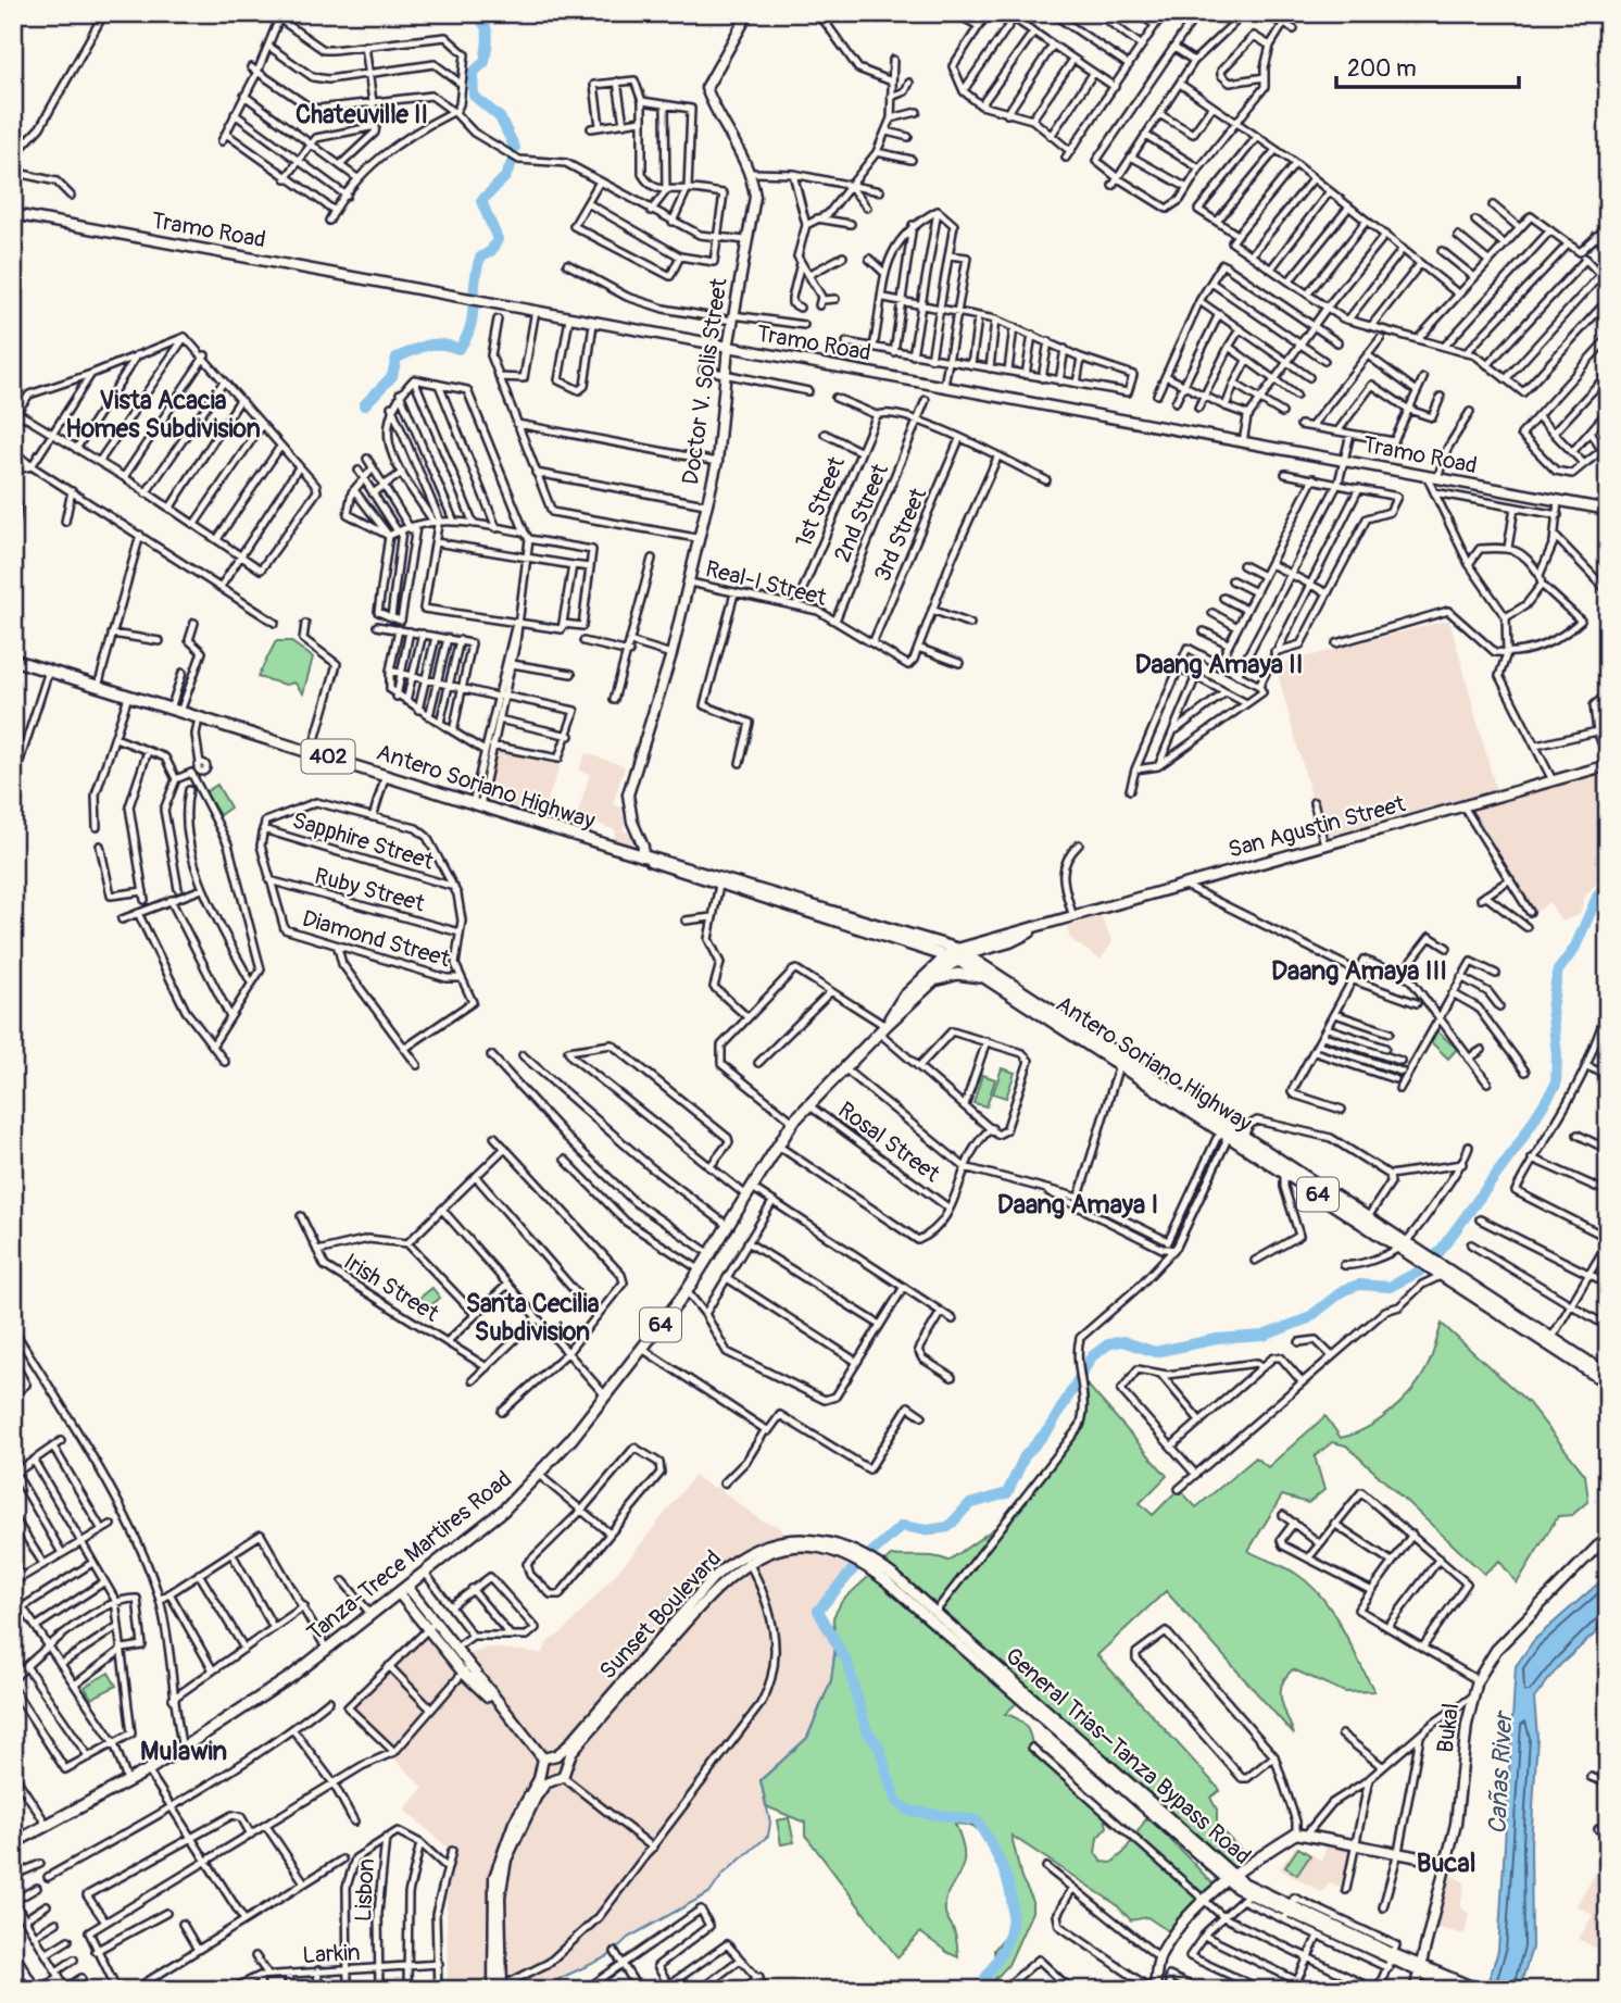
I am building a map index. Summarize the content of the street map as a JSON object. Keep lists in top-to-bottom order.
{
  "streets": {
    "main road": [
      "402",
      "Antero Soriano Highway",
      "64",
      "Tanza-Trece Martires Road"
    ],
    "street": [
      "Tramo Road",
      "Doctor V. Solis Street",
      "1st Street",
      "2nd Street",
      "3rd Street",
      "Real-I Street",
      "San Agustin Street",
      "Sapphire Street",
      "Ruby Street",
      "Diamond Street",
      "Rosal Street",
      "Irish Street",
      "Sunset Boulevard",
      "Bukal",
      "General Trias–Tanza Bypass Road",
      "Lisbon",
      "Larkin"
    ]
  },
  "crossings": [
    ["Tramo Road", "Doctor V. Solis Street"],
    ["Doctor V. Solis Street", "Real-I Street"],
    ["Doctor V. Solis Street", "Antero Soriano Highway"],
    ["1st Street", "Real-I Street"],
    ["2nd Street", "Real-I Street"],
    ["3rd Street", "Real-I Street"],
    ["Antero Soriano Highway", "San Agustin Street"],
    ["Antero Soriano Highway", "Tanza-Trece Martires Road"],
    ["San Agustin Street", "Tanza-Trece Martires Road"],
    ["Sapphire Street", "Diamond Street"],
    ["Ruby Street", "Diamond Street"],
    ["Rosal Street", "Tanza-Trece Martires Road"],
    ["Sunset Boulevard", "General Trias–Tanza Bypass Road"],
    ["Bukal", "General Trias–Tanza Bypass Road"],
    ["Lisbon", "Larkin"]
  ],
  "districts": [
    "Chateuville II",
    "Vista Acacia Homes Subdivision",
    "Daang Amaya II",
    "Daang Amaya III",
    "Daang Amaya I",
    "Santa Cecilia Subdivision",
    "Mulawin",
    "Bucal"
  ],
  "water": ["Cañas River"],
  "scale_bar": "200 m"
}
